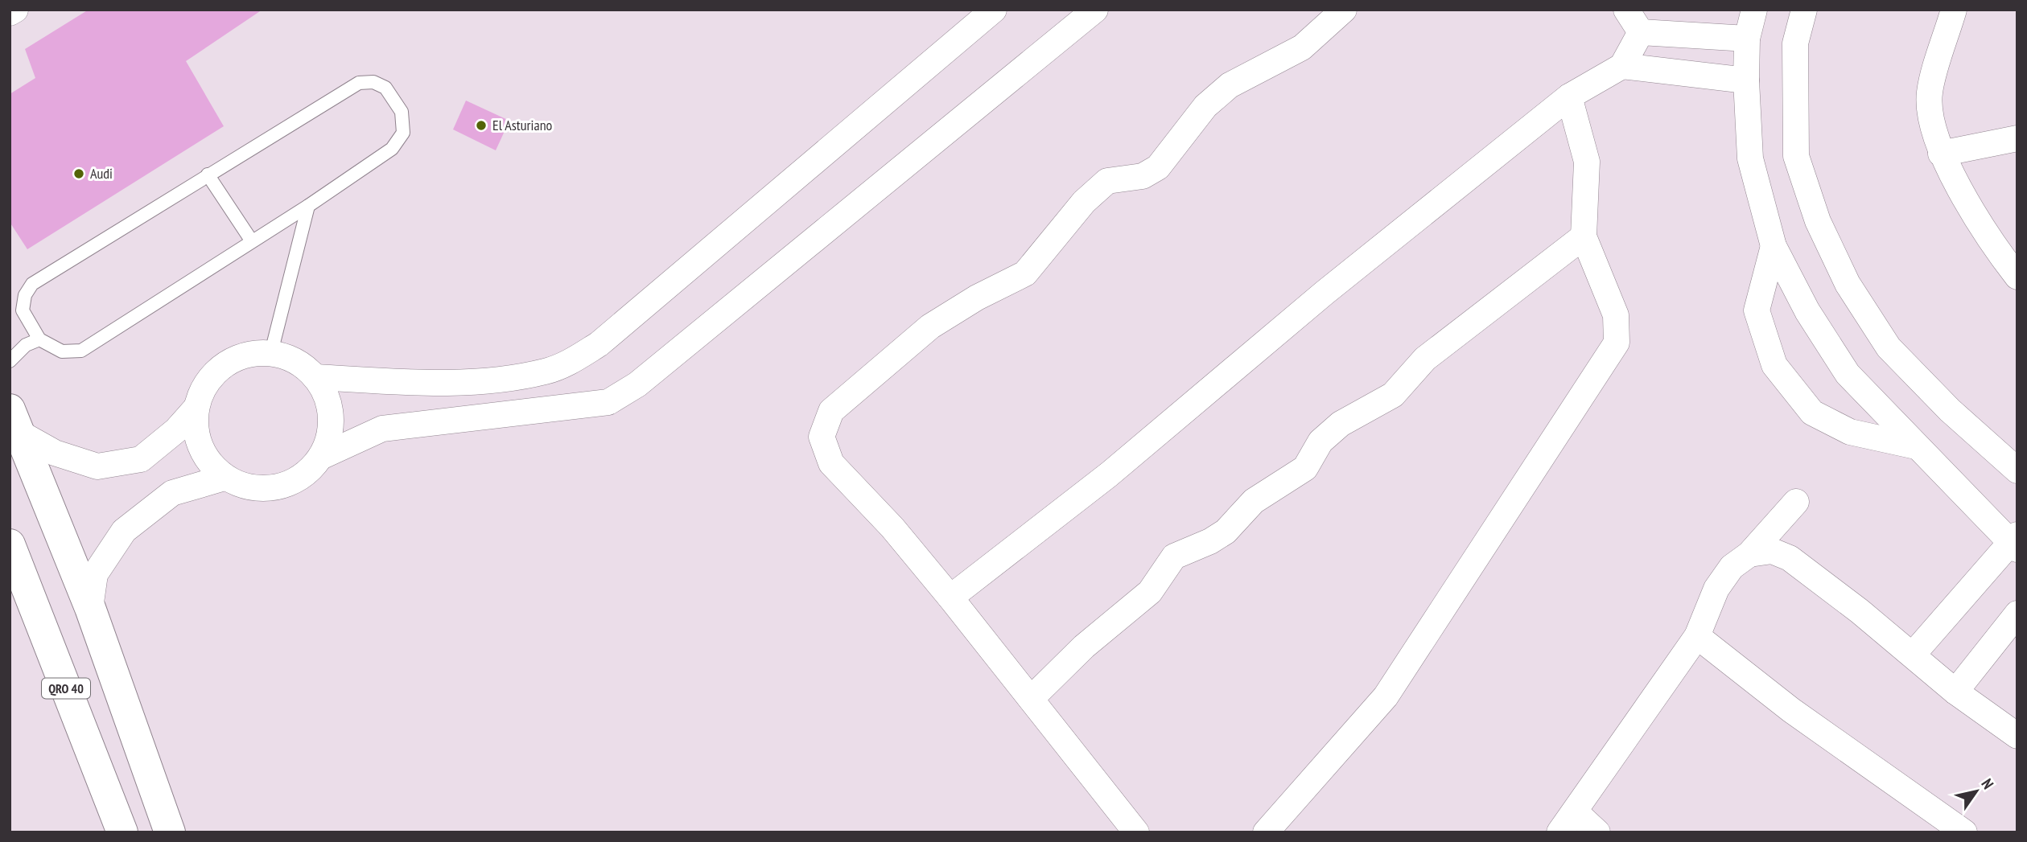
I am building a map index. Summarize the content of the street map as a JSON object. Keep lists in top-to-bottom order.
{
  "streets": {
    "highway": ["QRO 40"]
  },
  "places": ["El Asturiano", "Audi"],
  "north": "top right"
}
